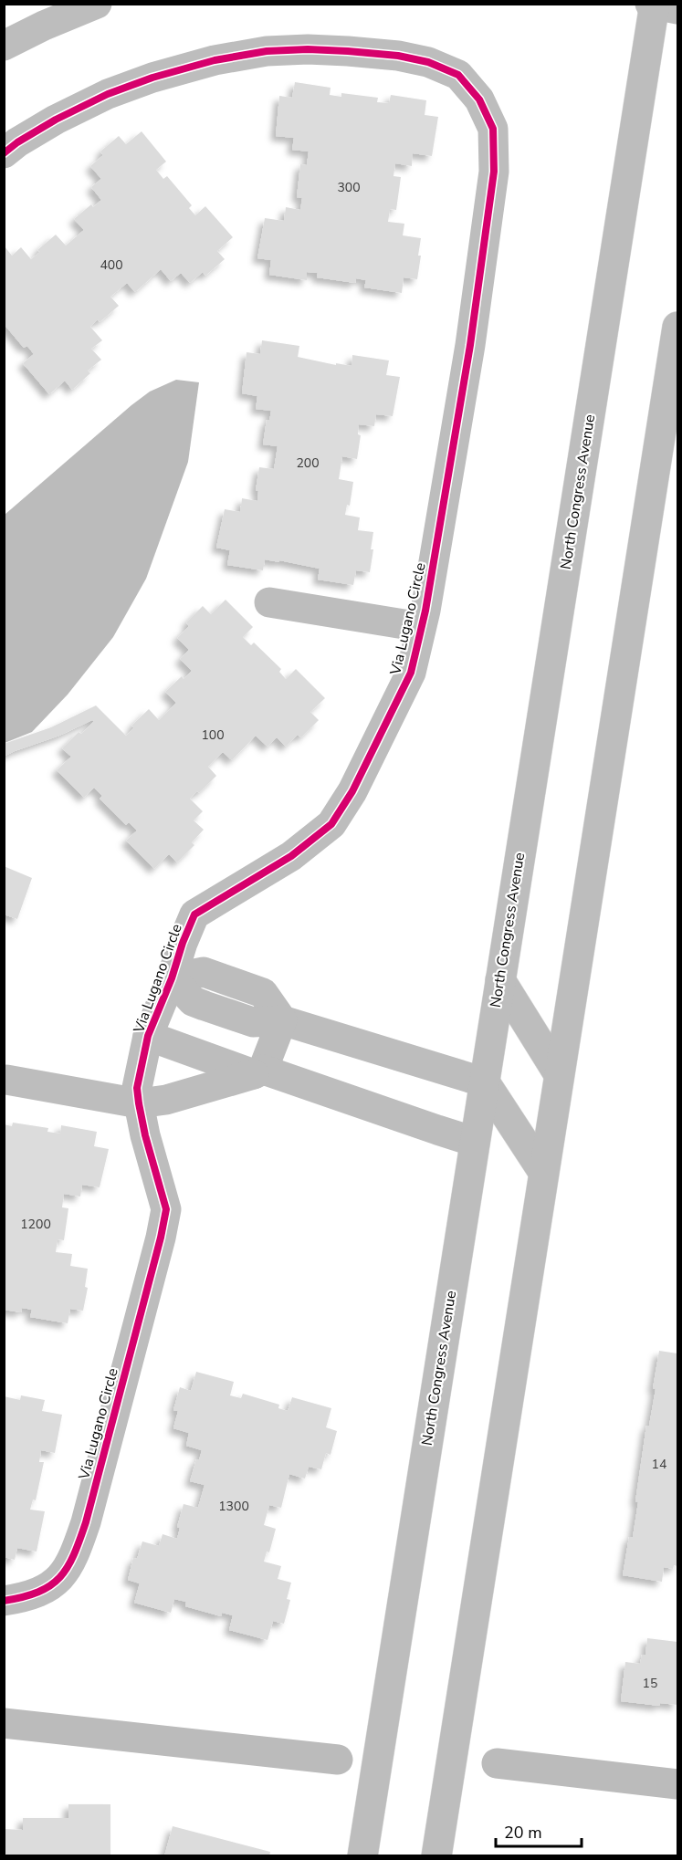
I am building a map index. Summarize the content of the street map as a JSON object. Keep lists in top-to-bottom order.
{
  "streets": {
    "main road": ["North Congress Avenue", "Via Lugano Circle"]
  },
  "crossings": [
    ["North Congress Avenue", "Via Lugano Circle"]
  ],
  "house_numbers": [
    "300",
    "400",
    "200",
    "100",
    "1200",
    "14",
    "1300",
    "15"
  ],
  "scale_bar": "20 m"
}
